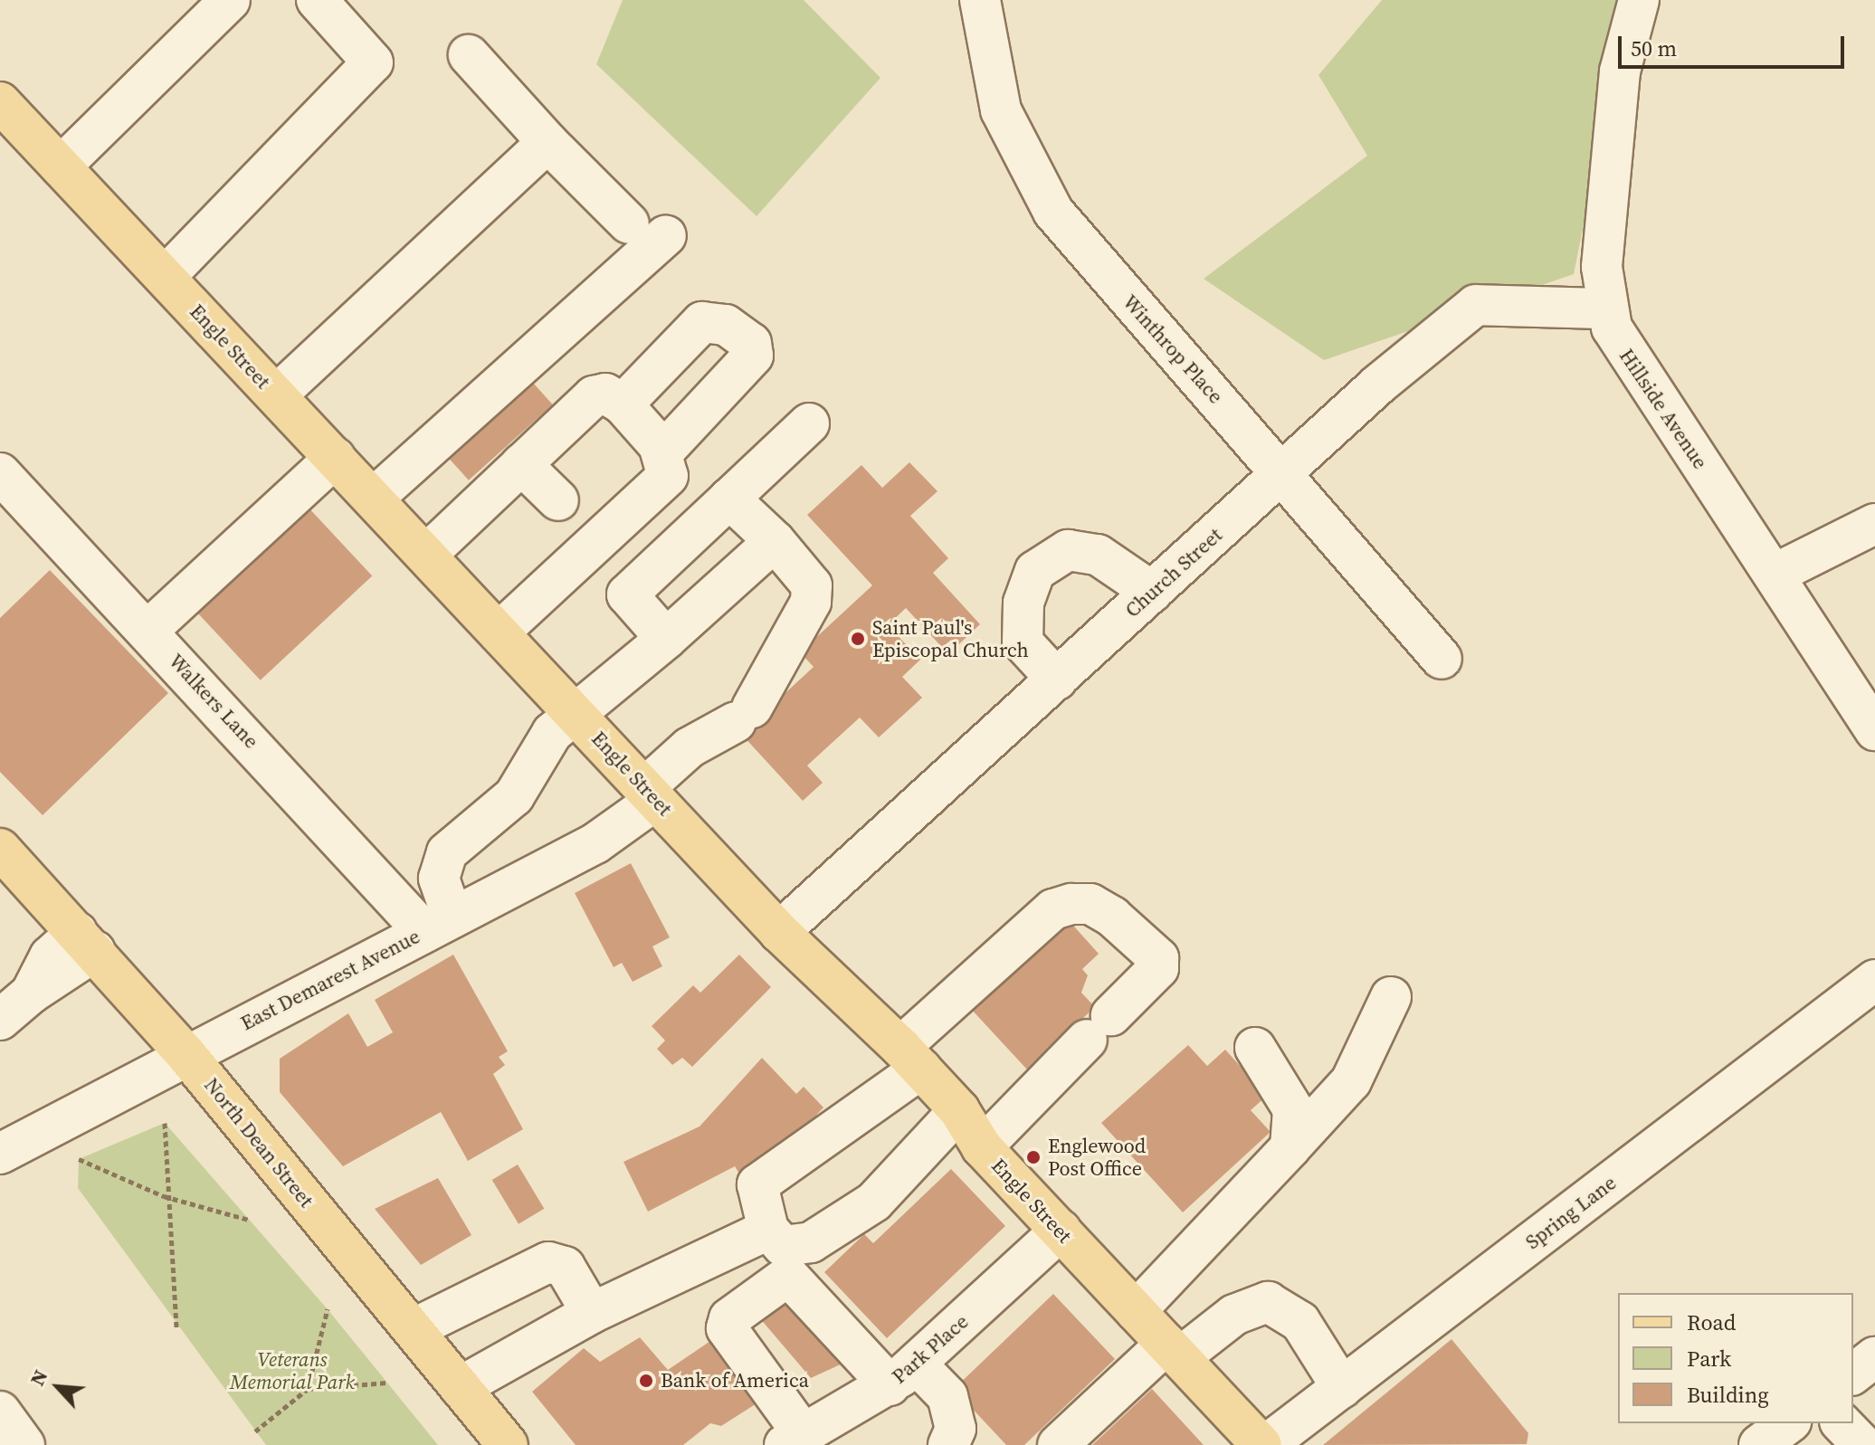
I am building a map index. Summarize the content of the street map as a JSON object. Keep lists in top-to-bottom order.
{
  "streets": {
    "main road": ["Engle Street", "North Dean Street"],
    "street": [
      "Winthrop Place",
      "Hillside Avenue",
      "Church Street",
      "Walkers Lane",
      "East Demarest Avenue",
      "Spring Lane",
      "Park Place"
    ]
  },
  "crossings": [
    ["Engle Street", "Church Street"],
    ["Engle Street", "East Demarest Avenue"],
    ["Engle Street", "Spring Lane"],
    ["Engle Street", "Park Place"],
    ["Winthrop Place", "Church Street"],
    ["Hillside Avenue", "Church Street"],
    ["Walkers Lane", "East Demarest Avenue"],
    ["East Demarest Avenue", "North Dean Street"]
  ],
  "parks": ["Veterans Memorial Park"],
  "places": ["Saint Paul's Episcopal Church", "Englewood Post Office", "Bank of America"],
  "legend": ["Road", "Park", "Building"],
  "scale_bar": "50 m",
  "north": "top left"
}
